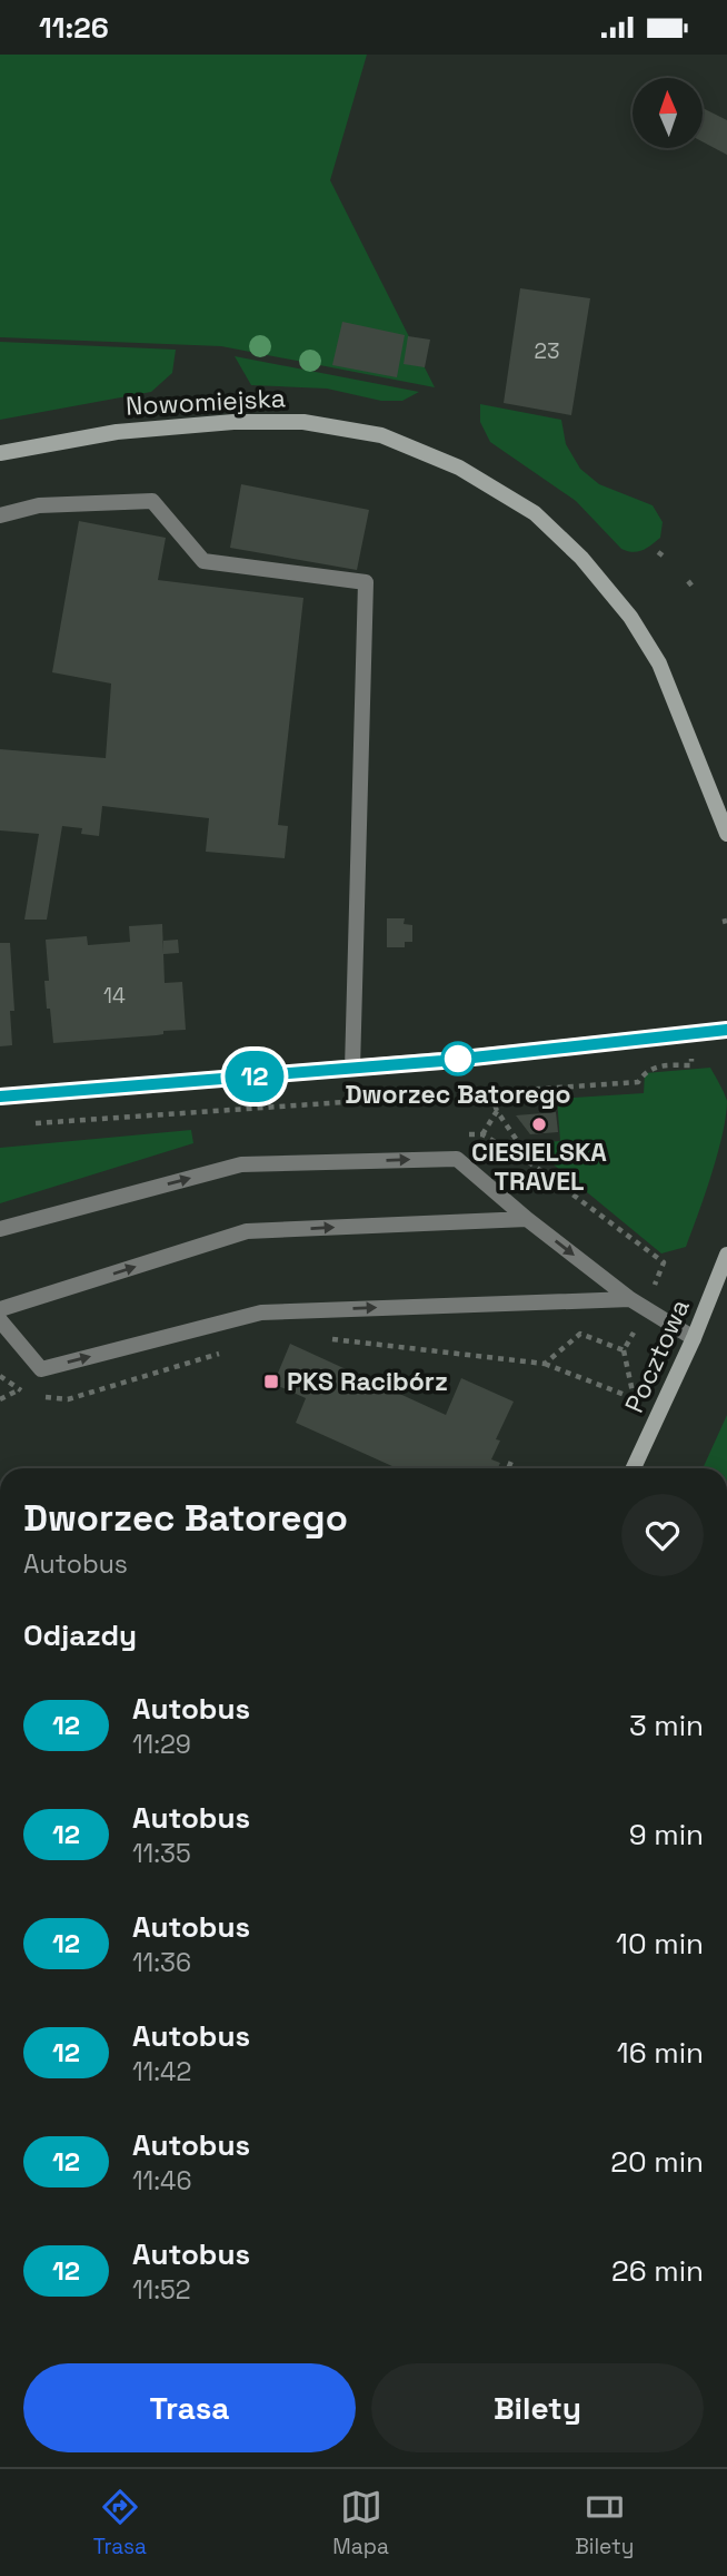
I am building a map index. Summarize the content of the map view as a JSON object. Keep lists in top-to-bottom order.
{
  "streets": {
    "main road": ["Nowomiejska", "Pocztowa"]
  },
  "places": {
    "other": ["Dworzec Batorego", "CIESIELSKA TRAVEL"],
    "transit": ["PKS Racibórz"]
  },
  "lines": ["bus line 12"],
  "house_numbers": ["23", "14"],
  "north": "top",
  "page": {
    "status": "11:26",
    "on_map": "12",
    "heading": [
      ["Dworzec Batorego", "Autobus"],
      "Odjazdy"
    ],
    "list": [
      {
        "mark": "12",
        "name": "Autobus",
        "note": "11:29",
        "value": "3 min"
      },
      {
        "mark": "12",
        "name": "Autobus",
        "note": "11:35",
        "value": "9 min"
      },
      {
        "mark": "12",
        "name": "Autobus",
        "note": "11:36",
        "value": "10 min"
      },
      {
        "mark": "12",
        "name": "Autobus",
        "note": "11:42",
        "value": "16 min"
      },
      {
        "mark": "12",
        "name": "Autobus",
        "note": "11:46",
        "value": "20 min"
      },
      {
        "mark": "12",
        "name": "Autobus",
        "note": "11:52",
        "value": "26 min"
      }
    ],
    "buttons": ["Trasa", "Bilety"],
    "tabs": ["Trasa", "Mapa", "Bilety"]
  }
}
